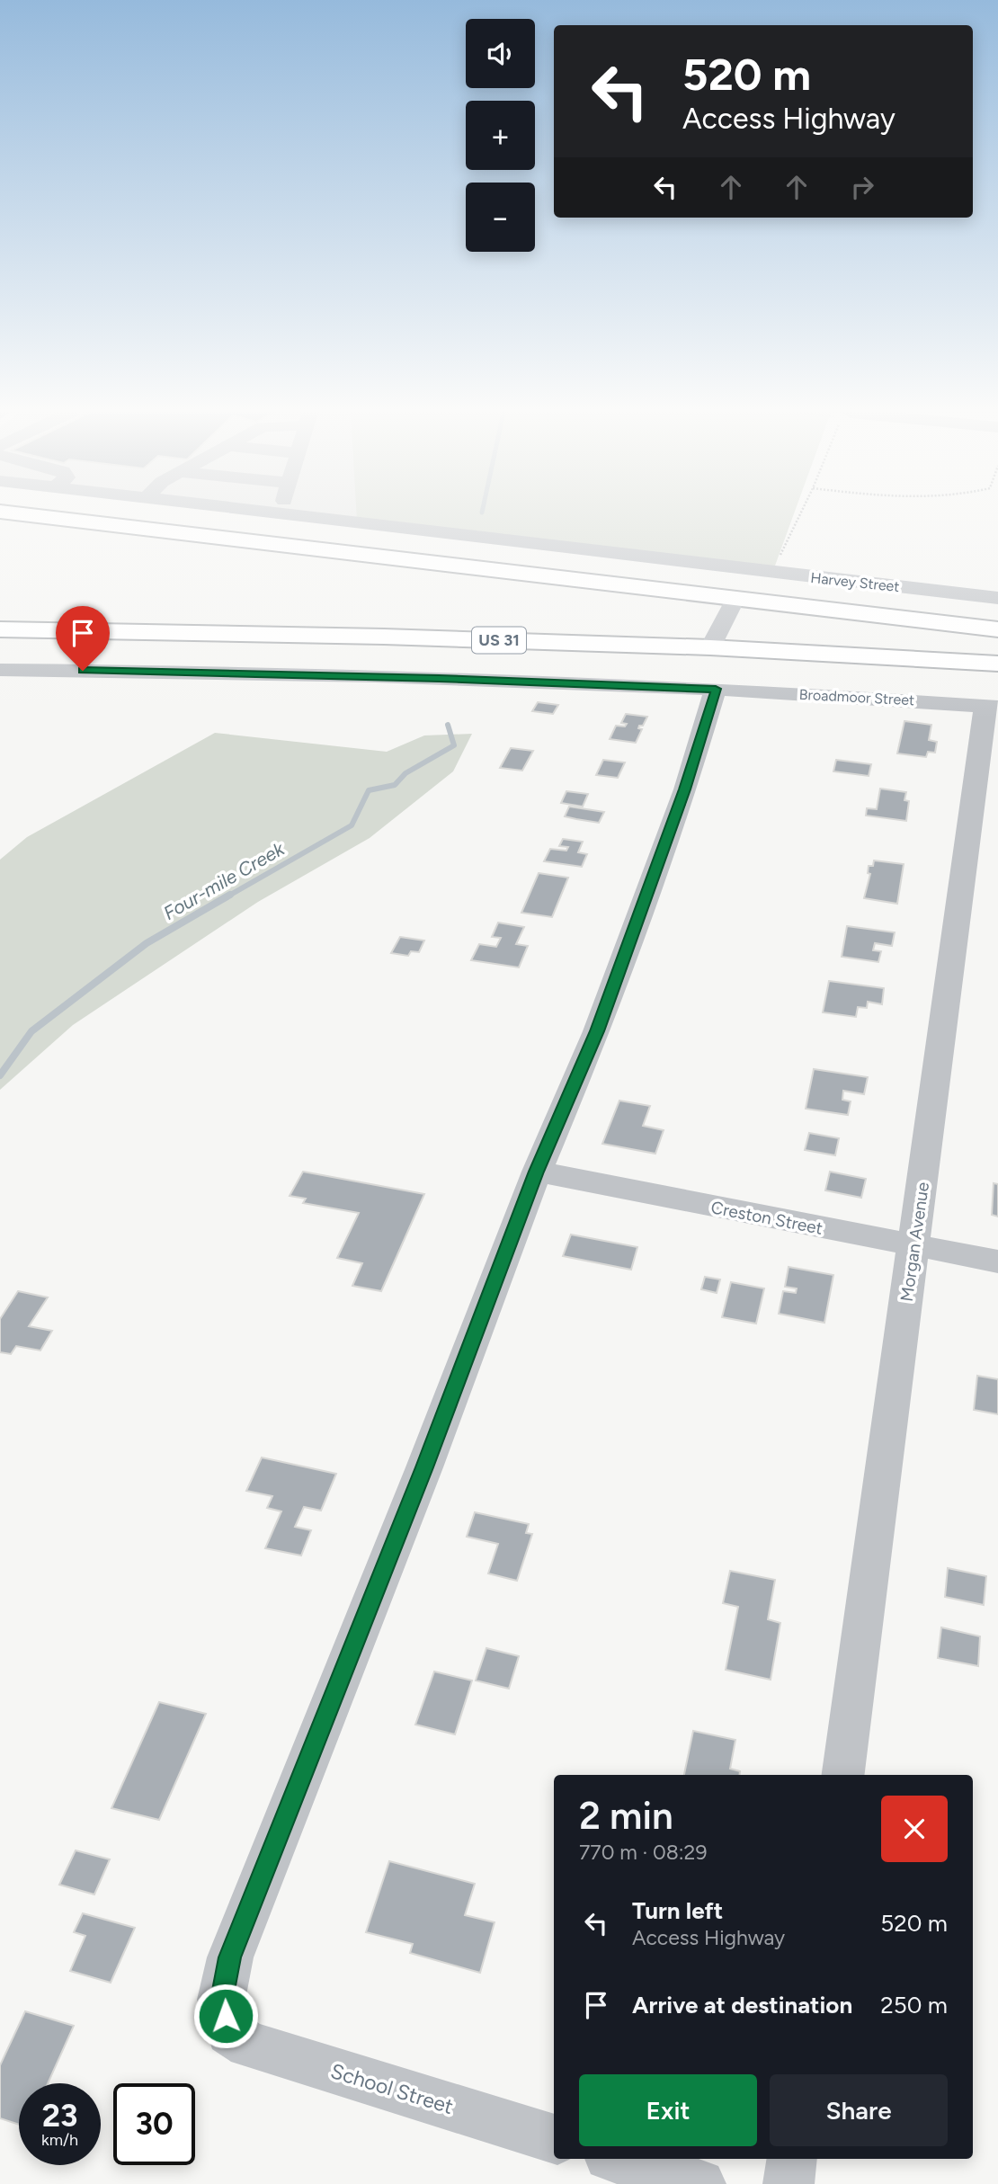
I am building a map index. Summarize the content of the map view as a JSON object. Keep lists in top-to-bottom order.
{
  "streets": {
    "highway": ["US 31"],
    "street": [
      "Harvey Street",
      "Broadmoor Street",
      "Creston Street",
      "Morgan Avenue",
      "School Street"
    ]
  },
  "crossings": [
    ["Broadmoor Street", "Morgan Avenue"],
    ["Creston Street", "Morgan Avenue"],
    ["Creston Street", "School Street"]
  ],
  "water": ["Four-mile Creek"],
  "page": {
    "map_buttons": ["+", "−"],
    "turn": ["520 m", "Access Highway"],
    "heading": ["2 min", "770 m · 08:29"],
    "list": [
      {
        "name": "Turn left",
        "note": "Access Highway",
        "value": "520 m"
      },
      {
        "name": "Arrive at destination",
        "value": "250 m"
      }
    ],
    "buttons": ["Exit", "Share"],
    "speed": "23 km/h",
    "limit": "30"
  }
}
